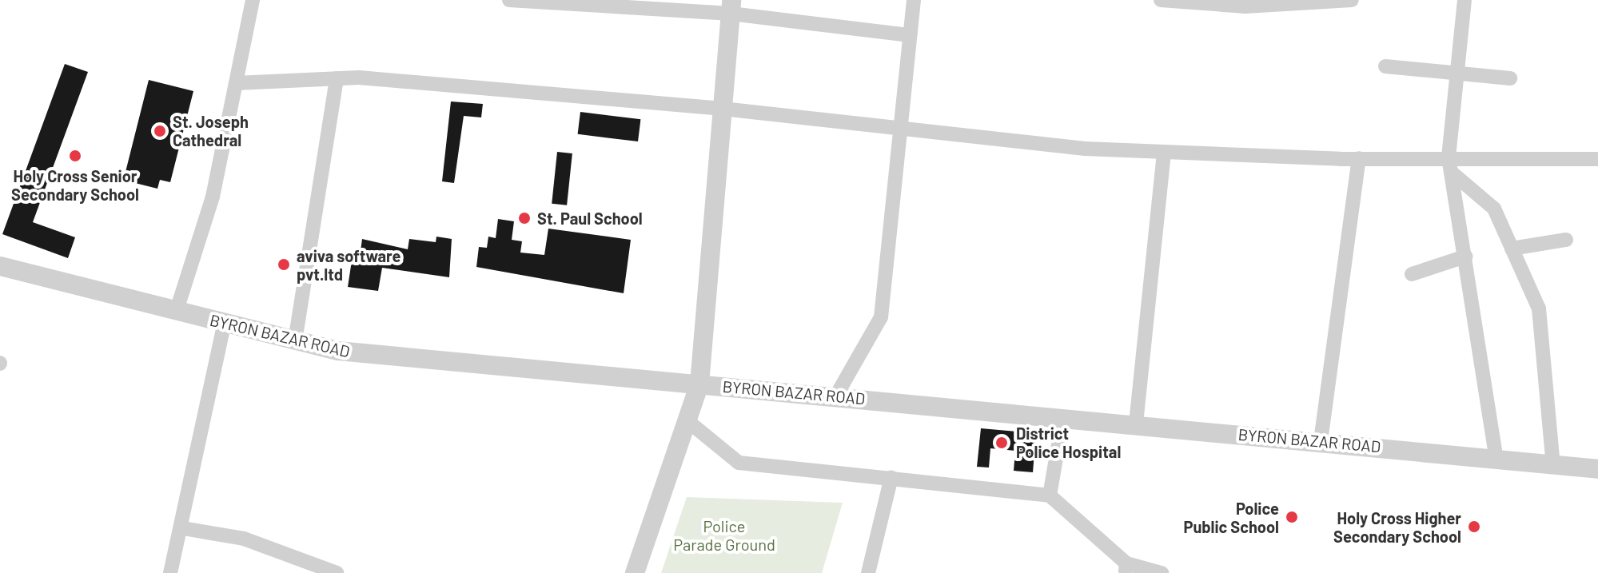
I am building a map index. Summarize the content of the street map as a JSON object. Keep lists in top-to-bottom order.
{
  "streets": {
    "street": ["BYRON BAZAR ROAD"]
  },
  "parks": ["Police Parade Ground"],
  "places": [
    "St. Joseph Cathedral",
    "Holy Cross Senior Secondary School",
    "St. Paul School",
    "aviva software pvt.ltd",
    "District Police Hospital",
    "Police Public School",
    "Holy Cross Higher Secondary School"
  ]
}
